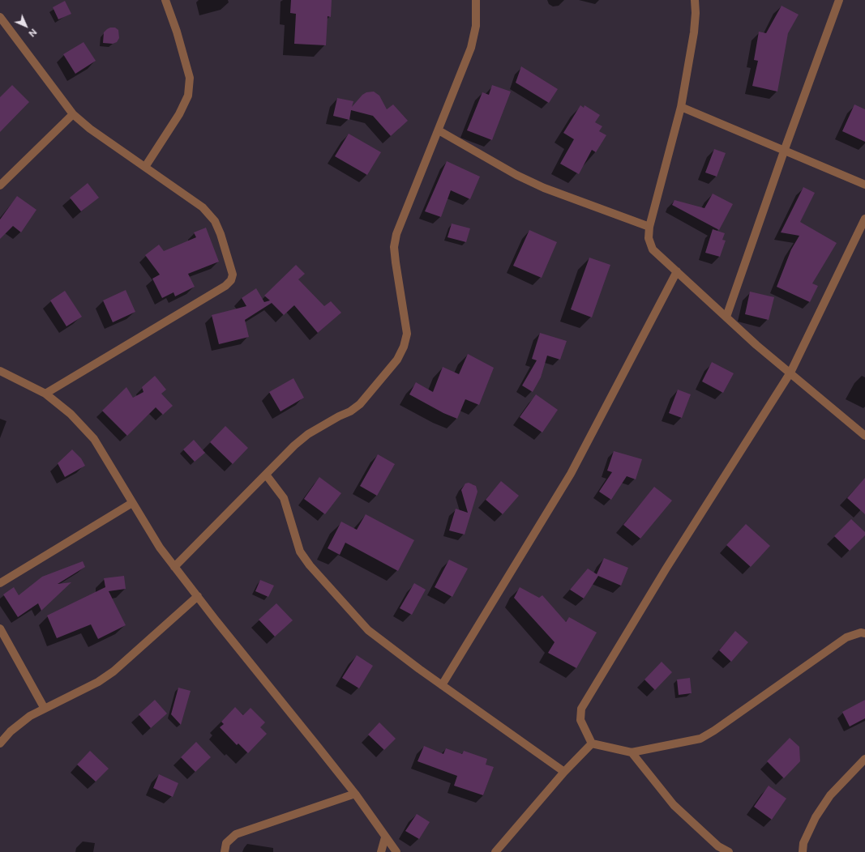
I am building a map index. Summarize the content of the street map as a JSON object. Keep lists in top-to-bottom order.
{
  "north": "bottom right"
}
